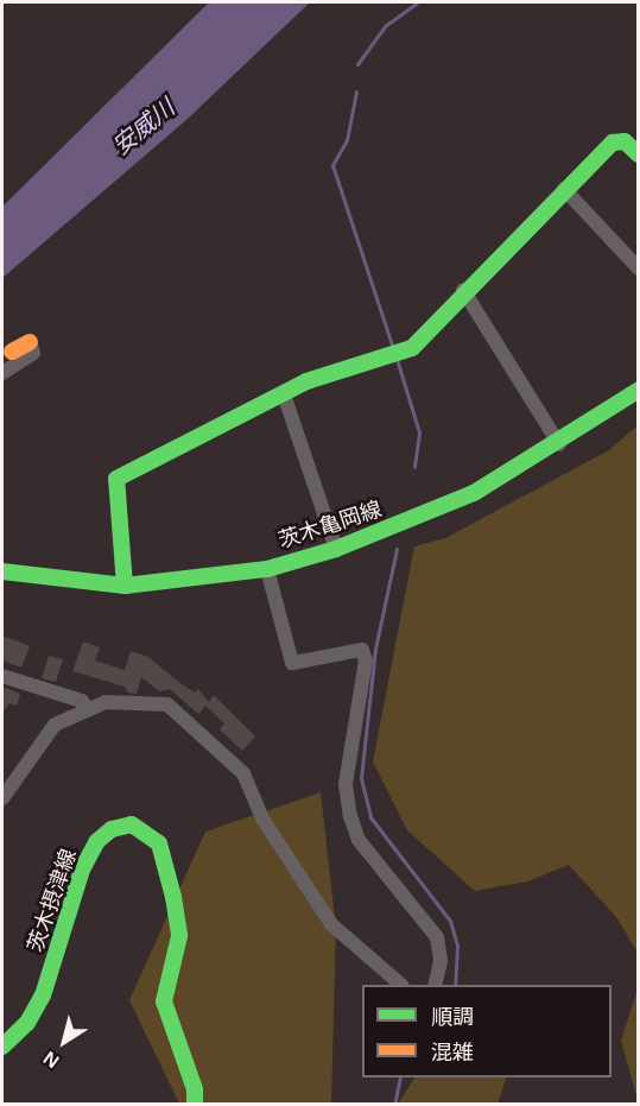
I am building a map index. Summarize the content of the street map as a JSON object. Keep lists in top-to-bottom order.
{
  "streets": {
    "main road": ["茨木亀岡線", "茨木摂津線"]
  },
  "water": ["安威川"],
  "legend": ["順調", "混雑"],
  "north": "bottom left"
}
